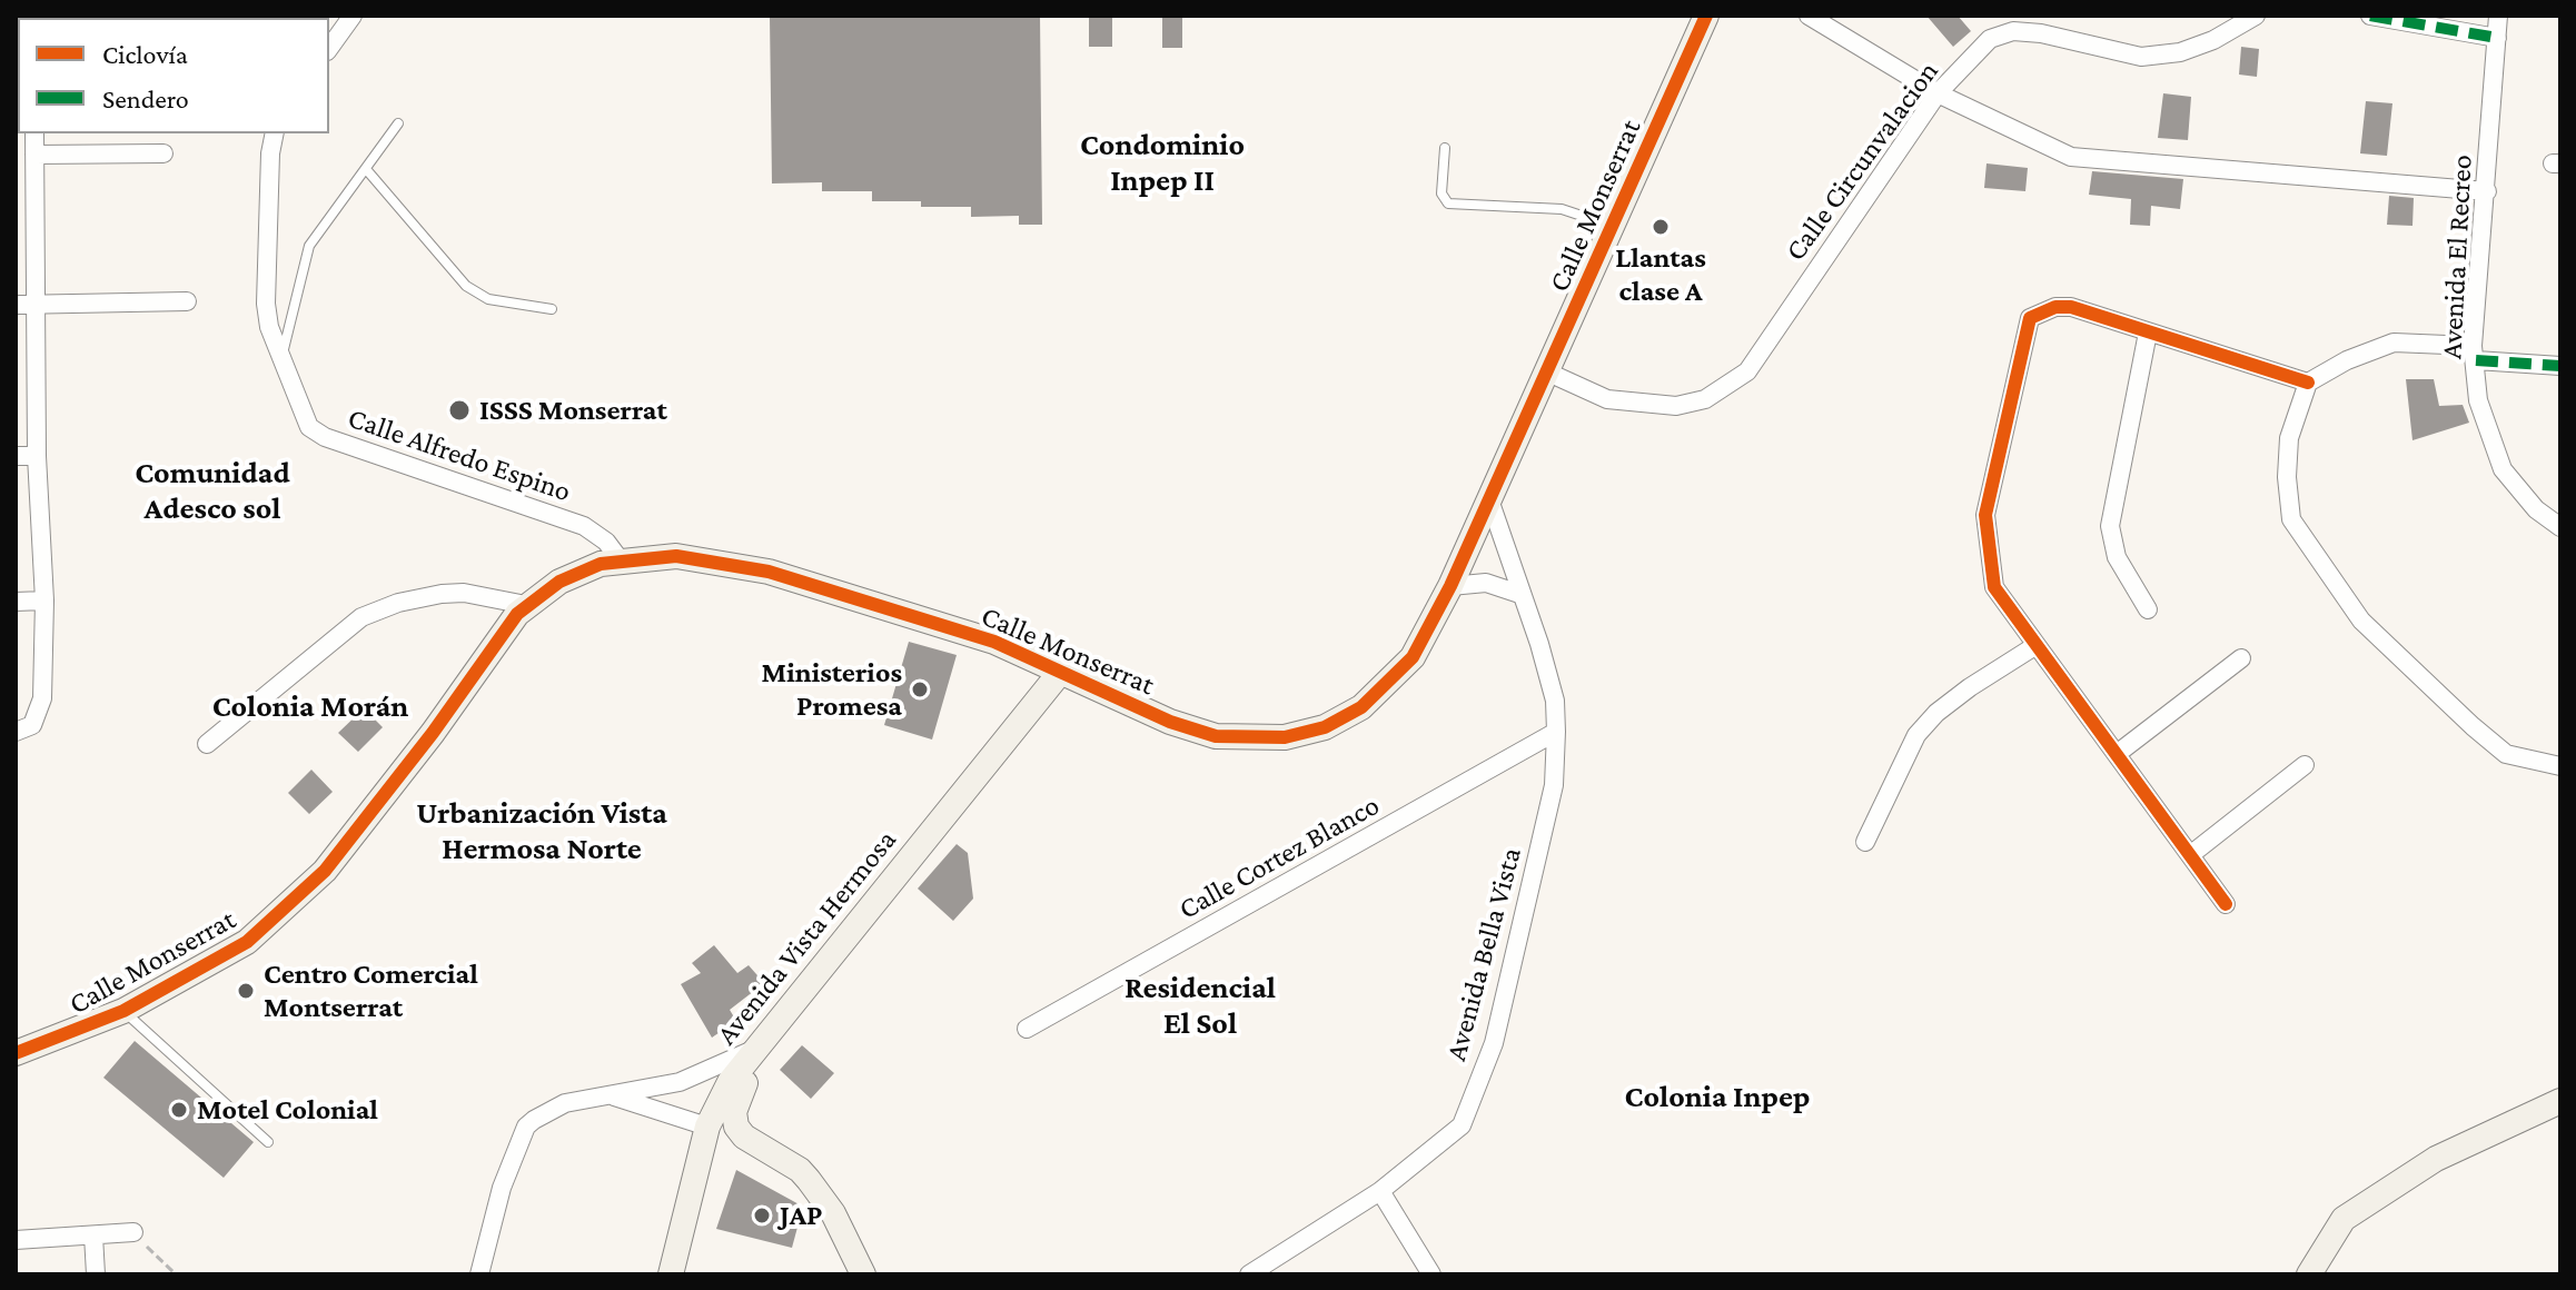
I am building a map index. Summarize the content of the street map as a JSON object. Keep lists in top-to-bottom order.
{
  "streets": {
    "street": [
      "Calle Circunvalacion",
      "Calle Monserrat",
      "Avenida El Recreo",
      "Calle Alfredo Espino",
      "Calle Cortez Blanco",
      "Avenida Vista Hermosa",
      "Avenida Bella Vista"
    ]
  },
  "crossings": [
    ["Calle Circunvalacion", "Calle Monserrat"],
    ["Calle Monserrat", "Calle Alfredo Espino"],
    ["Calle Monserrat", "Avenida Vista Hermosa"],
    ["Calle Monserrat", "Avenida Bella Vista"],
    ["Calle Cortez Blanco", "Avenida Bella Vista"]
  ],
  "districts": [
    "Condominio Inpep II",
    "Comunidad Adesco sol",
    "Colonia Morán",
    "Urbanización Vista Hermosa Norte",
    "Residencial El Sol",
    "Colonia Inpep"
  ],
  "places": [
    "Llantas clase A",
    "ISSS Monserrat",
    "Ministerios Promesa",
    "Centro Comercial Montserrat",
    "Motel Colonial",
    "JAP"
  ],
  "legend": ["Ciclovía", "Sendero"]
}
